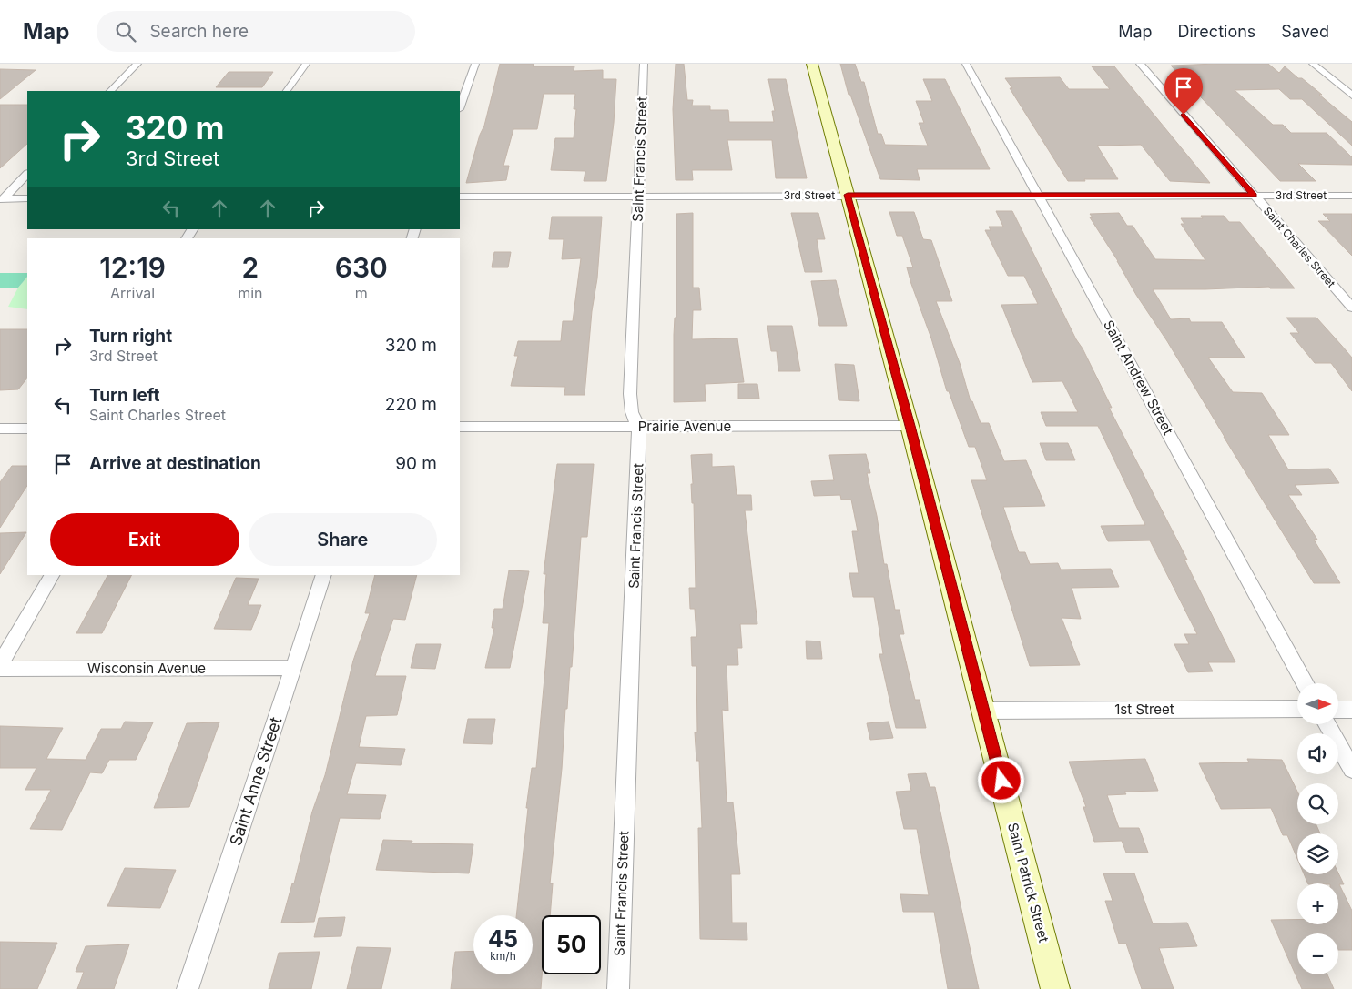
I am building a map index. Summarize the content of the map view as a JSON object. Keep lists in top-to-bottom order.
{
  "streets": {
    "main road": ["Saint Patrick Street"],
    "street": [
      "Saint Francis Street",
      "3rd Street",
      "Saint Charles Street",
      "Saint Andrew Street",
      "Prairie Avenue",
      "Wisconsin Avenue",
      "1st Street",
      "Saint Anne Street"
    ]
  },
  "crossings": [
    ["Saint Francis Street", "3rd Street"],
    ["Saint Francis Street", "Prairie Avenue"],
    ["3rd Street", "Saint Charles Street"],
    ["3rd Street", "Saint Andrew Street"],
    ["3rd Street", "Saint Patrick Street"],
    ["Prairie Avenue", "Saint Patrick Street"],
    ["Wisconsin Avenue", "Saint Anne Street"],
    ["1st Street", "Saint Patrick Street"]
  ],
  "north": "right",
  "page": {
    "header": "Map",
    "search": "Search here",
    "nav": ["Map", "Directions", "Saved"],
    "turn": ["320 m", "3rd Street"],
    "eta": [
      "12:19",
      "Arrival",
      "2",
      "min",
      "630",
      "m"
    ],
    "list": [
      {
        "name": "Turn right",
        "note": "3rd Street",
        "value": "320 m"
      },
      {
        "name": "Turn left",
        "note": "Saint Charles Street",
        "value": "220 m"
      },
      {
        "name": "Arrive at destination",
        "value": "90 m"
      }
    ],
    "buttons": ["Exit", "Share"],
    "map_buttons": ["+", "−"],
    "speed": "45 km/h",
    "limit": "50"
  }
}
